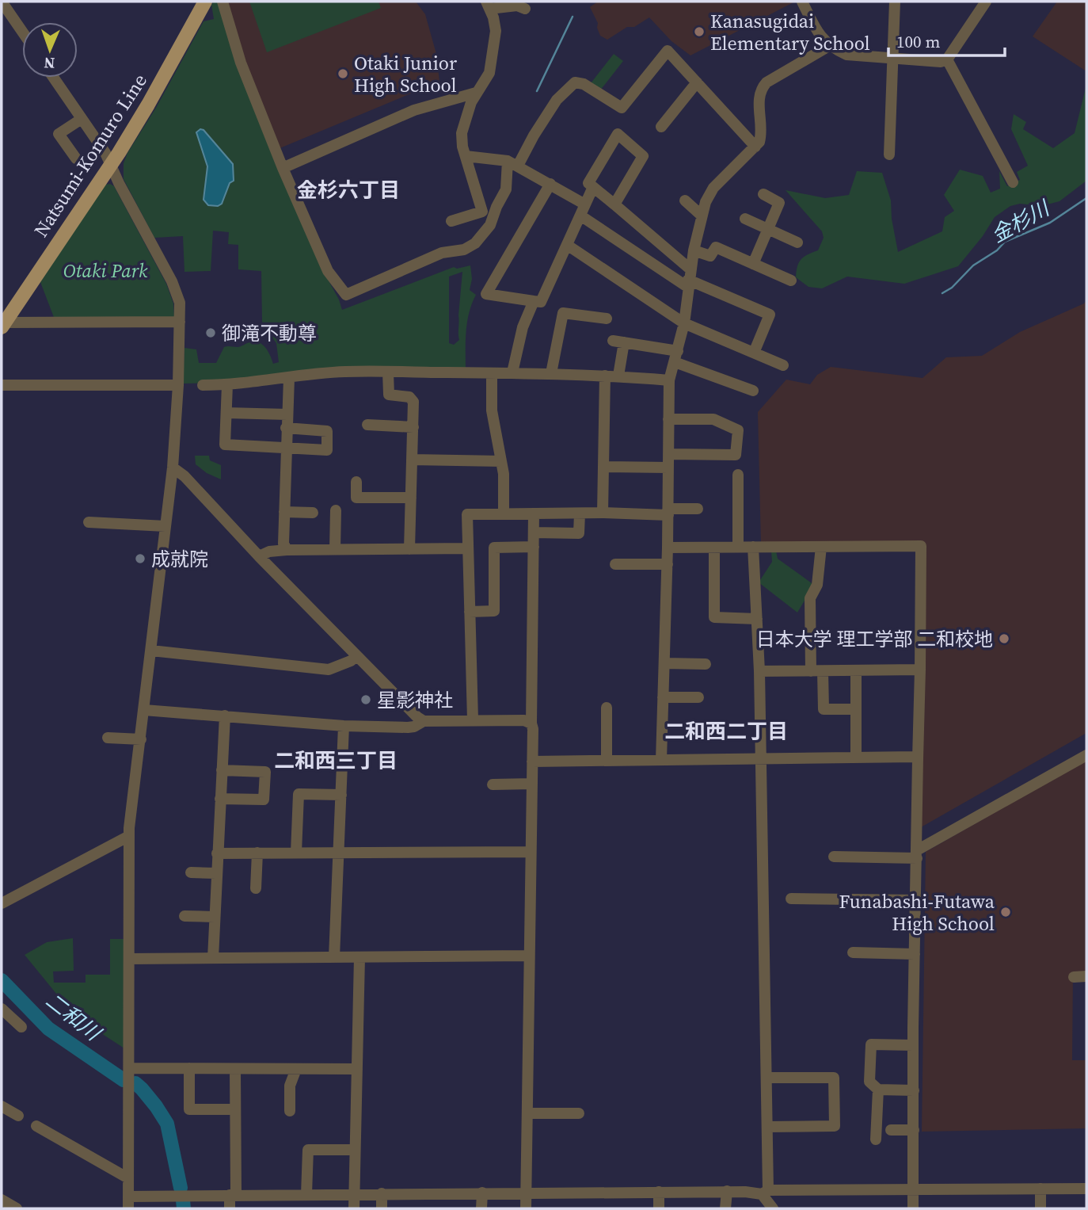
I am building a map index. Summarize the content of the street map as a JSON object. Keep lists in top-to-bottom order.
{
  "streets": {
    "main road": ["Natsumi-Komuro Line"]
  },
  "districts": ["金杉六丁目", "二和西二丁目", "二和西三丁目"],
  "water": ["金杉川", "二和川"],
  "parks": ["Otaki Park"],
  "places": [
    "Kanasugidai Elementary School",
    "Otaki Junior High School",
    "御滝不動尊",
    "成就院",
    "日本大学 理工学部 二和校地",
    "星影神社",
    "Funabashi-Futawa High School"
  ],
  "scale_bar": "100 m",
  "north": "bottom"
}
